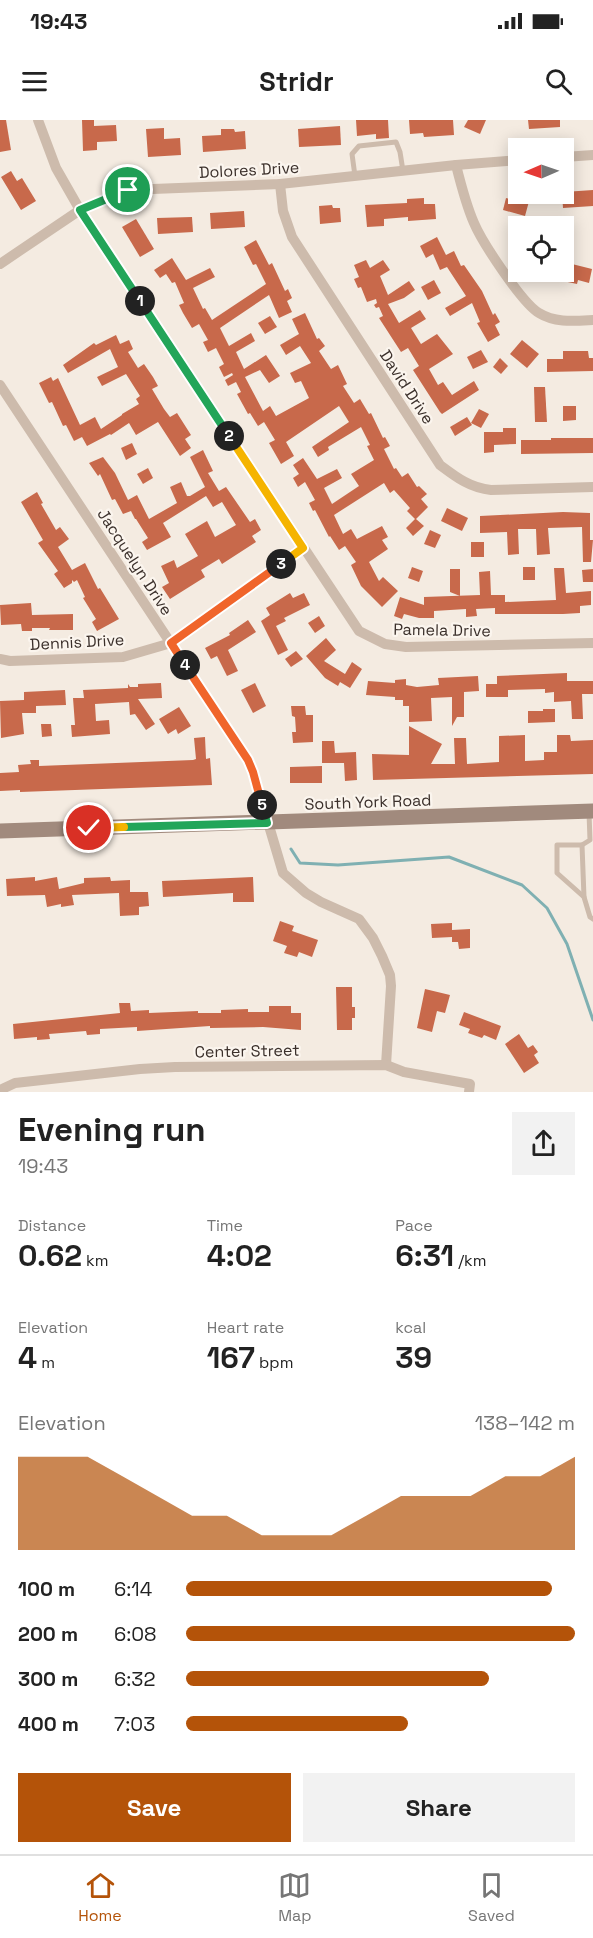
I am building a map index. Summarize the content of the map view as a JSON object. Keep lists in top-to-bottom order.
{
  "streets": {
    "main road": ["South York Road"],
    "street": [
      "Dolores Drive",
      "David Drive",
      "Jacquelyn Drive",
      "Pamela Drive",
      "Dennis Drive",
      "Center Street"
    ]
  },
  "crossings": [
    ["Dolores Drive", "David Drive"],
    ["Dolores Drive", "Pamela Drive"],
    ["Jacquelyn Drive", "Dennis Drive"],
    ["Jacquelyn Drive", "South York Road"],
    ["Jacquelyn Drive", "Center Street"],
    ["Pamela Drive", "Dennis Drive"]
  ],
  "north": "left",
  "page": {
    "status": "19:43",
    "header": "Stridr",
    "pins": [
      "1",
      "2",
      "3",
      "4",
      "5"
    ],
    "heading": ["Evening run", "19:43"],
    "stats": [
      ["Distance", "0.62 km"],
      ["Time", "4:02"],
      ["Pace", "6:31 /km"],
      ["Elevation", "4 m"],
      ["Heart rate", "167 bpm"],
      ["kcal", "39"]
    ],
    "chart": ["Elevation", "138–142 m"],
    "list": [
      {
        "name": "100 m",
        "note": "6:14"
      },
      {
        "name": "200 m",
        "note": "6:08"
      },
      {
        "name": "300 m",
        "note": "6:32"
      },
      {
        "name": "400 m",
        "note": "7:03"
      }
    ],
    "buttons": ["Save", "Share"],
    "tabs": ["Home", "Map", "Saved"]
  }
}
